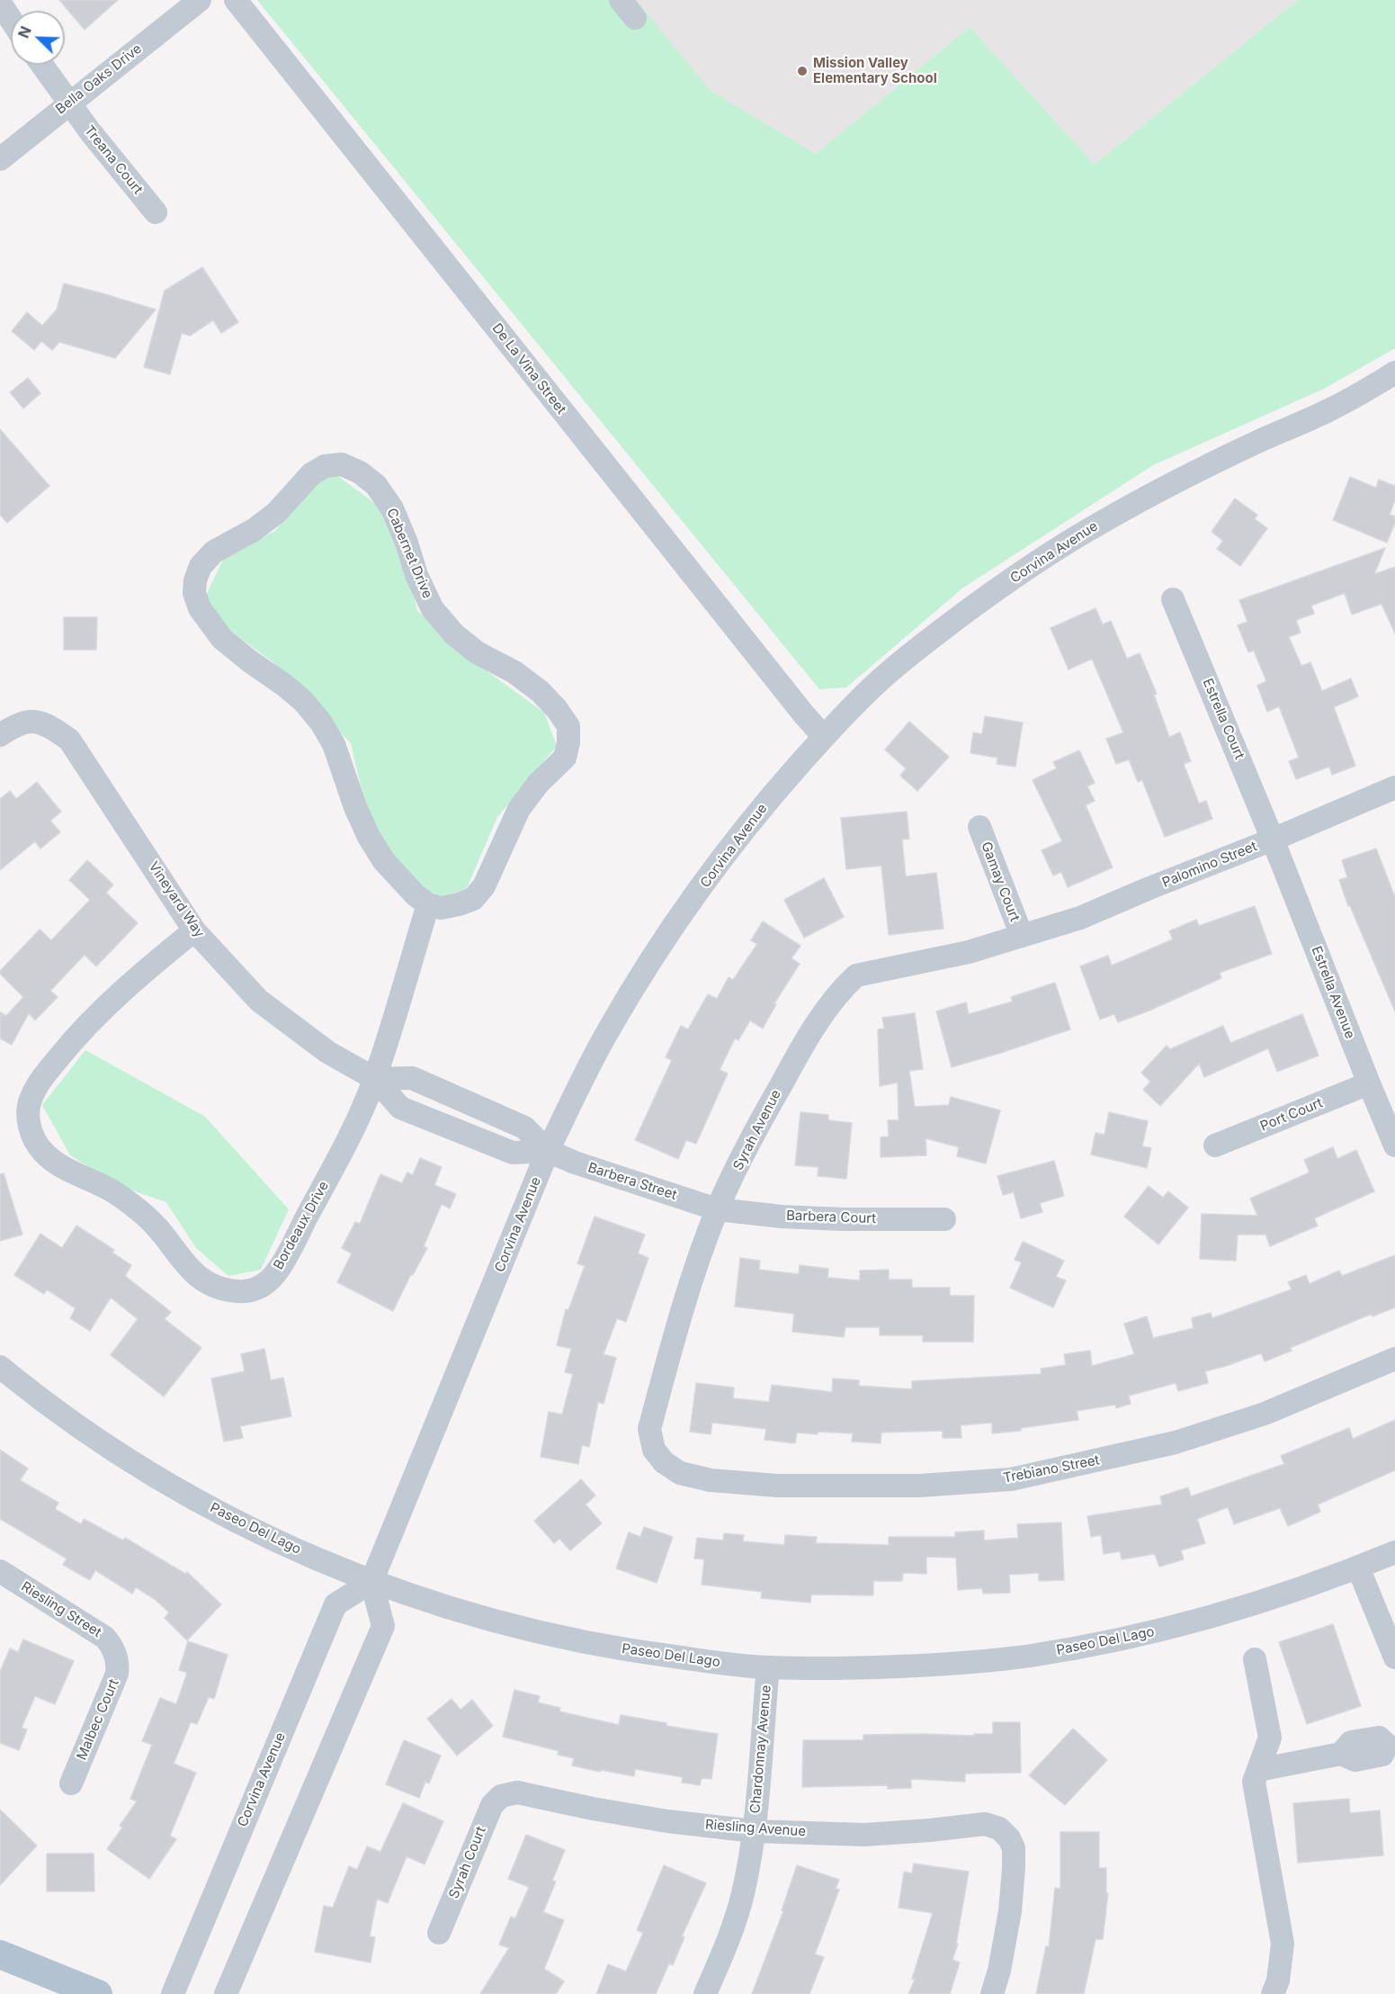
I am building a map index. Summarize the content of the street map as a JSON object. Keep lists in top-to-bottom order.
{
  "streets": {
    "street": [
      "Bella Oaks Drive",
      "Treana Court",
      "De La Vina Street",
      "Corvina Avenue",
      "Cabernet Drive",
      "Estrella Court",
      "Palomino Street",
      "Gamay Court",
      "Vineyard Way",
      "Estrella Avenue",
      "Port Court",
      "Syrah Avenue",
      "Barbera Street",
      "Barbera Court",
      "Bordeaux Drive",
      "Trebiano Street",
      "Paseo Del Lago",
      "Riesling Street",
      "Malbec Court",
      "Chardonnay Avenue",
      "Riesling Avenue",
      "Syrah Court"
    ]
  },
  "crossings": [
    ["Bella Oaks Drive", "Treana Court"],
    ["De La Vina Street", "Corvina Avenue"],
    ["Corvina Avenue", "Vineyard Way"],
    ["Corvina Avenue", "Barbera Street"],
    ["Corvina Avenue", "Paseo Del Lago"],
    ["Cabernet Drive", "Bordeaux Drive"],
    ["Estrella Court", "Palomino Street"],
    ["Estrella Court", "Estrella Avenue"],
    ["Palomino Street", "Gamay Court"],
    ["Palomino Street", "Estrella Avenue"],
    ["Palomino Street", "Syrah Avenue"],
    ["Gamay Court", "Syrah Avenue"],
    ["Vineyard Way", "Barbera Street"],
    ["Vineyard Way", "Bordeaux Drive"],
    ["Estrella Avenue", "Port Court"],
    ["Syrah Avenue", "Barbera Street"],
    ["Syrah Avenue", "Barbera Court"],
    ["Syrah Avenue", "Trebiano Street"],
    ["Barbera Street", "Barbera Court"],
    ["Paseo Del Lago", "Chardonnay Avenue"],
    ["Riesling Street", "Malbec Court"],
    ["Chardonnay Avenue", "Riesling Avenue"],
    ["Riesling Avenue", "Syrah Court"]
  ],
  "places": ["Mission Valley Elementary School"],
  "north": "top left"
}
